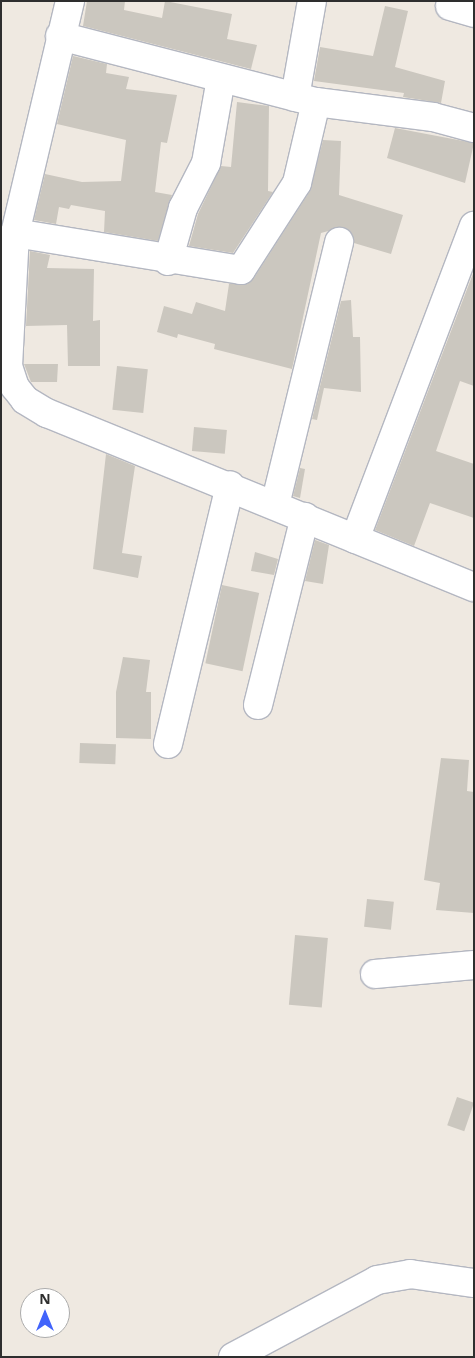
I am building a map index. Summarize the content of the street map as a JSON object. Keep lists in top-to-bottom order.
{
  "north": "top"
}
